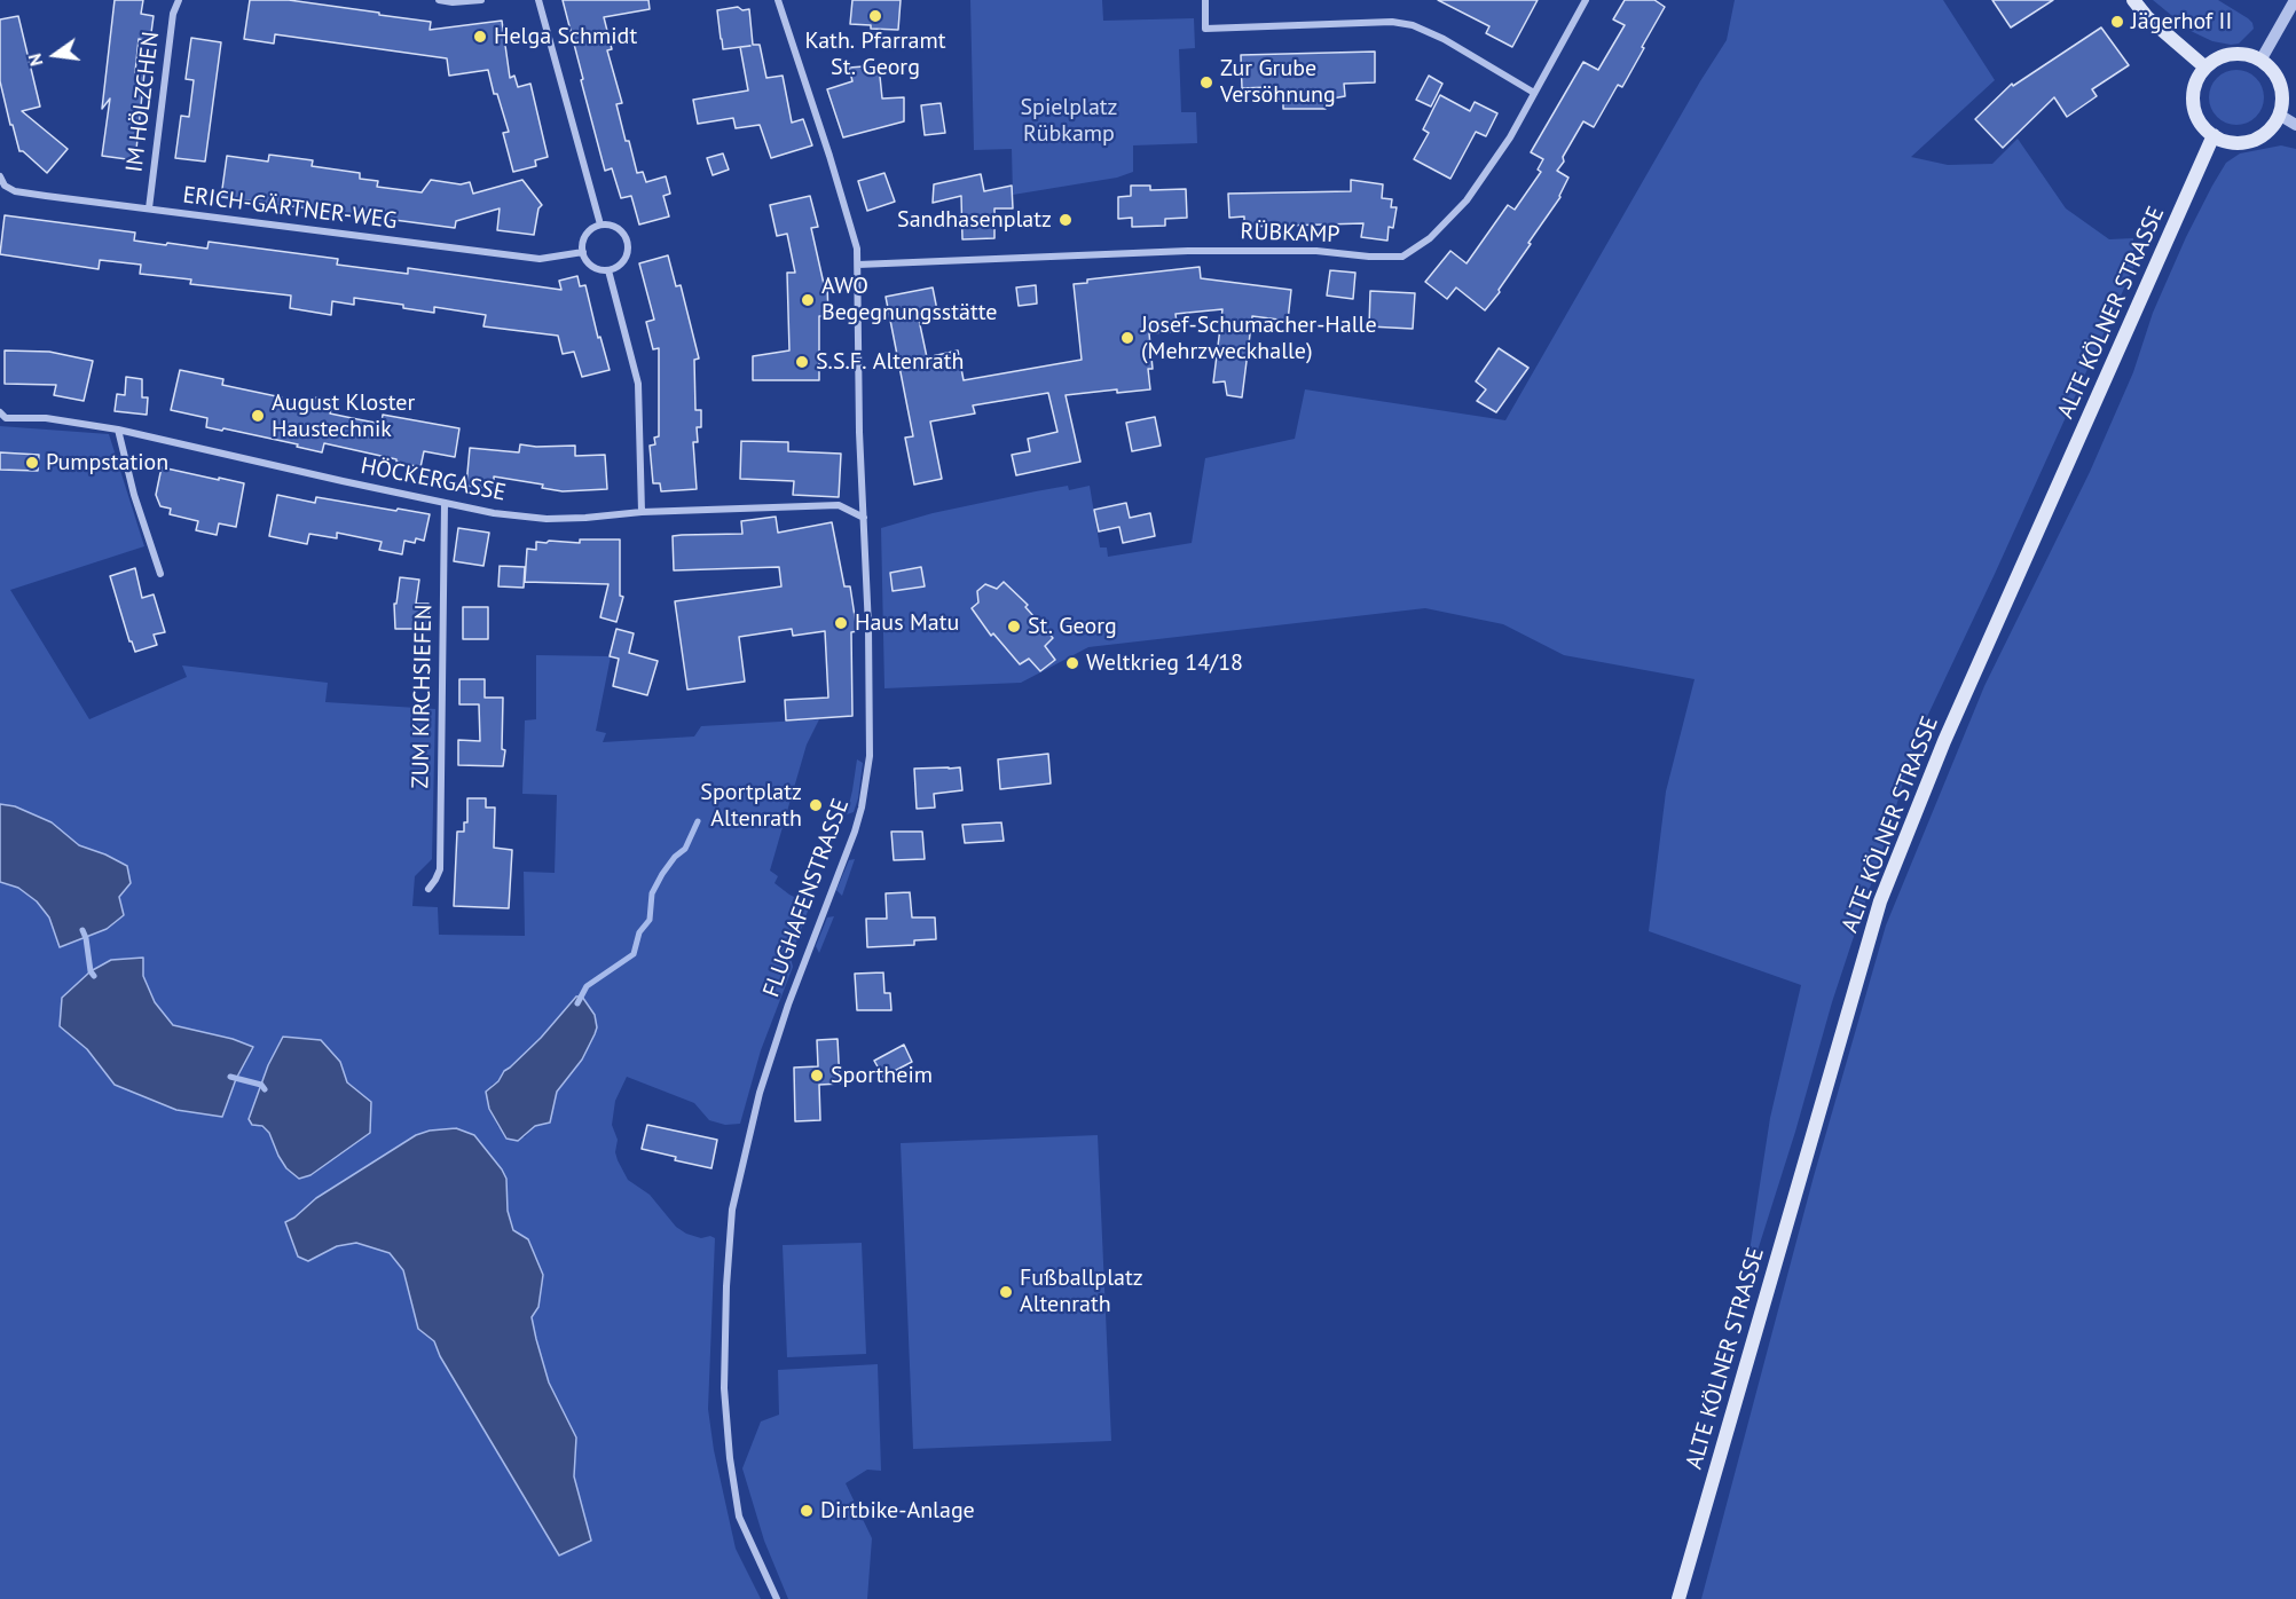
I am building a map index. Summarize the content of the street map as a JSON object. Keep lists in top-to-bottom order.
{
  "streets": {
    "main road": ["ALTE KÖLNER STRASSE"],
    "street": [
      "IM HÖLZCHEN",
      "ERICH-GÄRTNER-WEG",
      "RÜBKAMP",
      "HÖCKERGASSE",
      "ZUM KIRCHSIEFEN",
      "FLUGHAFENSTRASSE"
    ]
  },
  "crossings": [
    ["IM HÖLZCHEN", "ERICH-GÄRTNER-WEG"],
    ["RÜBKAMP", "FLUGHAFENSTRASSE"],
    ["HÖCKERGASSE", "ZUM KIRCHSIEFEN"],
    ["HÖCKERGASSE", "FLUGHAFENSTRASSE"]
  ],
  "parks": ["Spielplatz Rübkamp"],
  "places": [
    "Kath. Pfarramt St. Georg",
    "Jägerhof II",
    "Helga Schmidt",
    "Zur Grube Versöhnung",
    "Sandhasenplatz",
    "AWO Begegnungsstätte",
    "Josef-Schumacher-Halle (Mehrzweckhalle)",
    "S.S.F. Altenrath",
    "August Kloster Haustechnik",
    "Pumpstation",
    "Haus Matu",
    "St. Georg",
    "Weltkrieg 14/18",
    "Sportplatz Altenrath",
    "Sportheim",
    "Fußballplatz Altenrath",
    "Dirtbike-Anlage"
  ],
  "north": "left"
}
